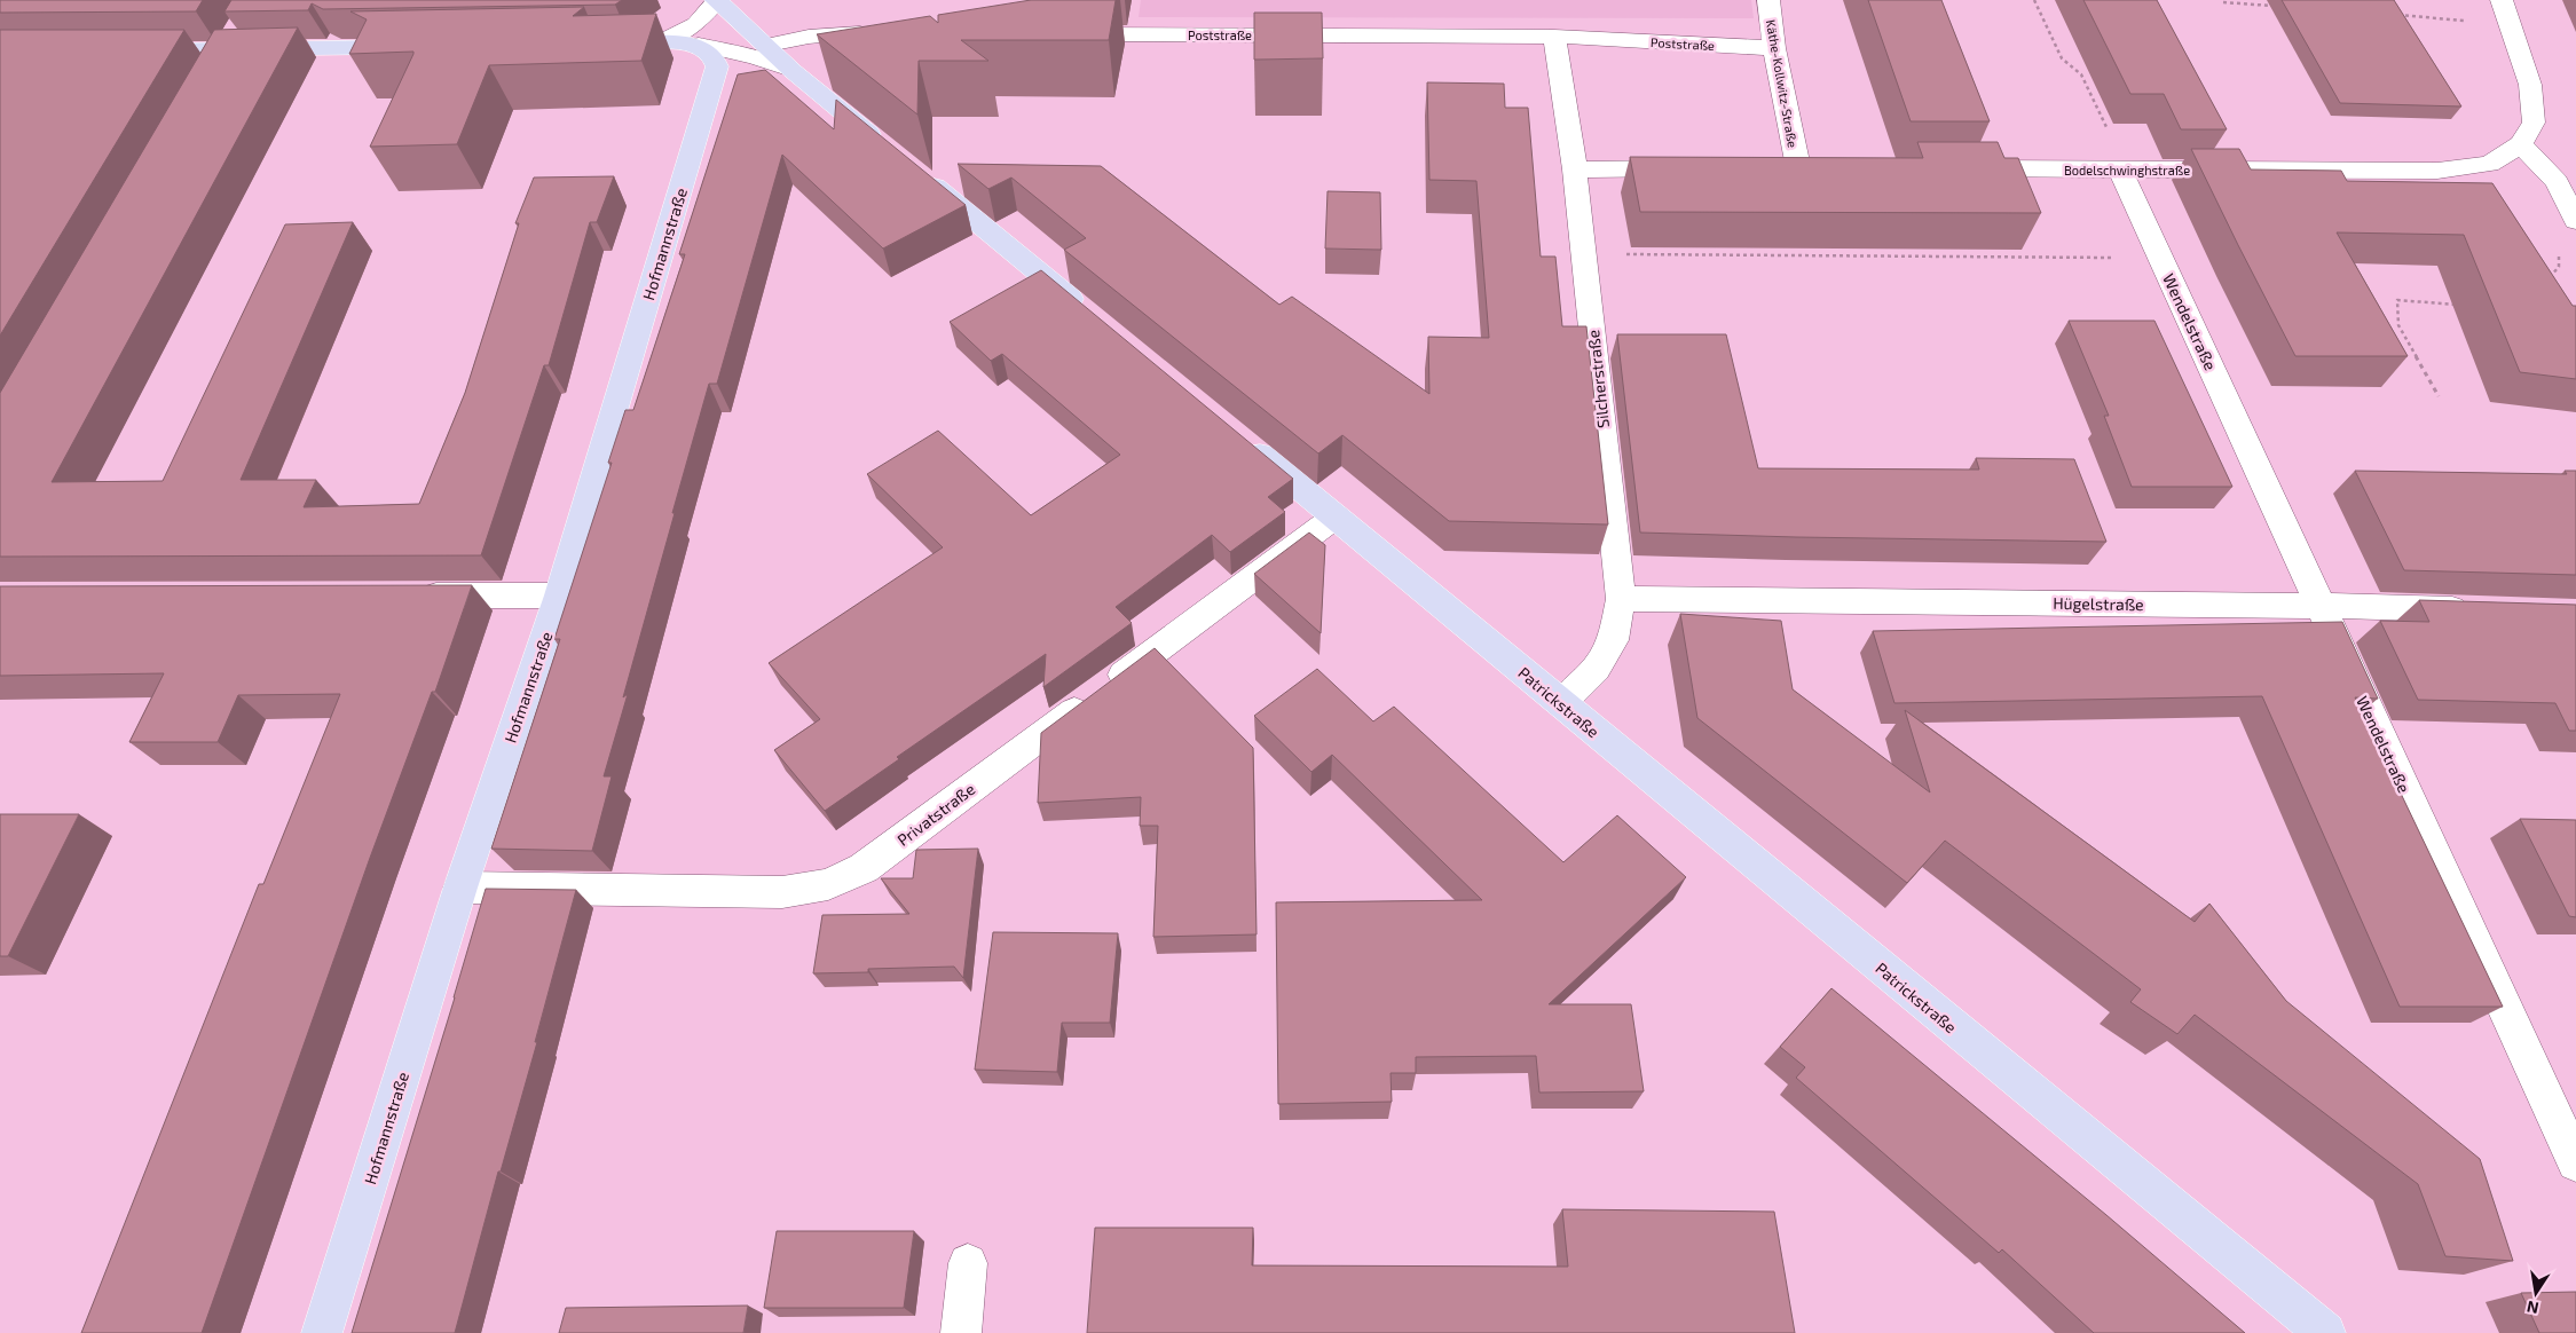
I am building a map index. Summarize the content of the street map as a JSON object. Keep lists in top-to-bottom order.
{
  "streets": {
    "main road": ["Hofmannstraße", "Patrickstraße"],
    "street": [
      "Poststraße",
      "Käthe-Kollwitz-Straße",
      "Bodelschwinghstraße",
      "Wendelstraße",
      "Silcherstraße",
      "Hügelstraße",
      "Privatstraße"
    ]
  },
  "crossings": [
    ["Poststraße", "Käthe-Kollwitz-Straße"],
    ["Poststraße", "Silcherstraße"],
    ["Bodelschwinghstraße", "Wendelstraße"],
    ["Hofmannstraße", "Privatstraße"],
    ["Wendelstraße", "Hügelstraße"],
    ["Silcherstraße", "Hügelstraße"],
    ["Silcherstraße", "Patrickstraße"],
    ["Patrickstraße", "Privatstraße"]
  ],
  "north": "bottom"
}
